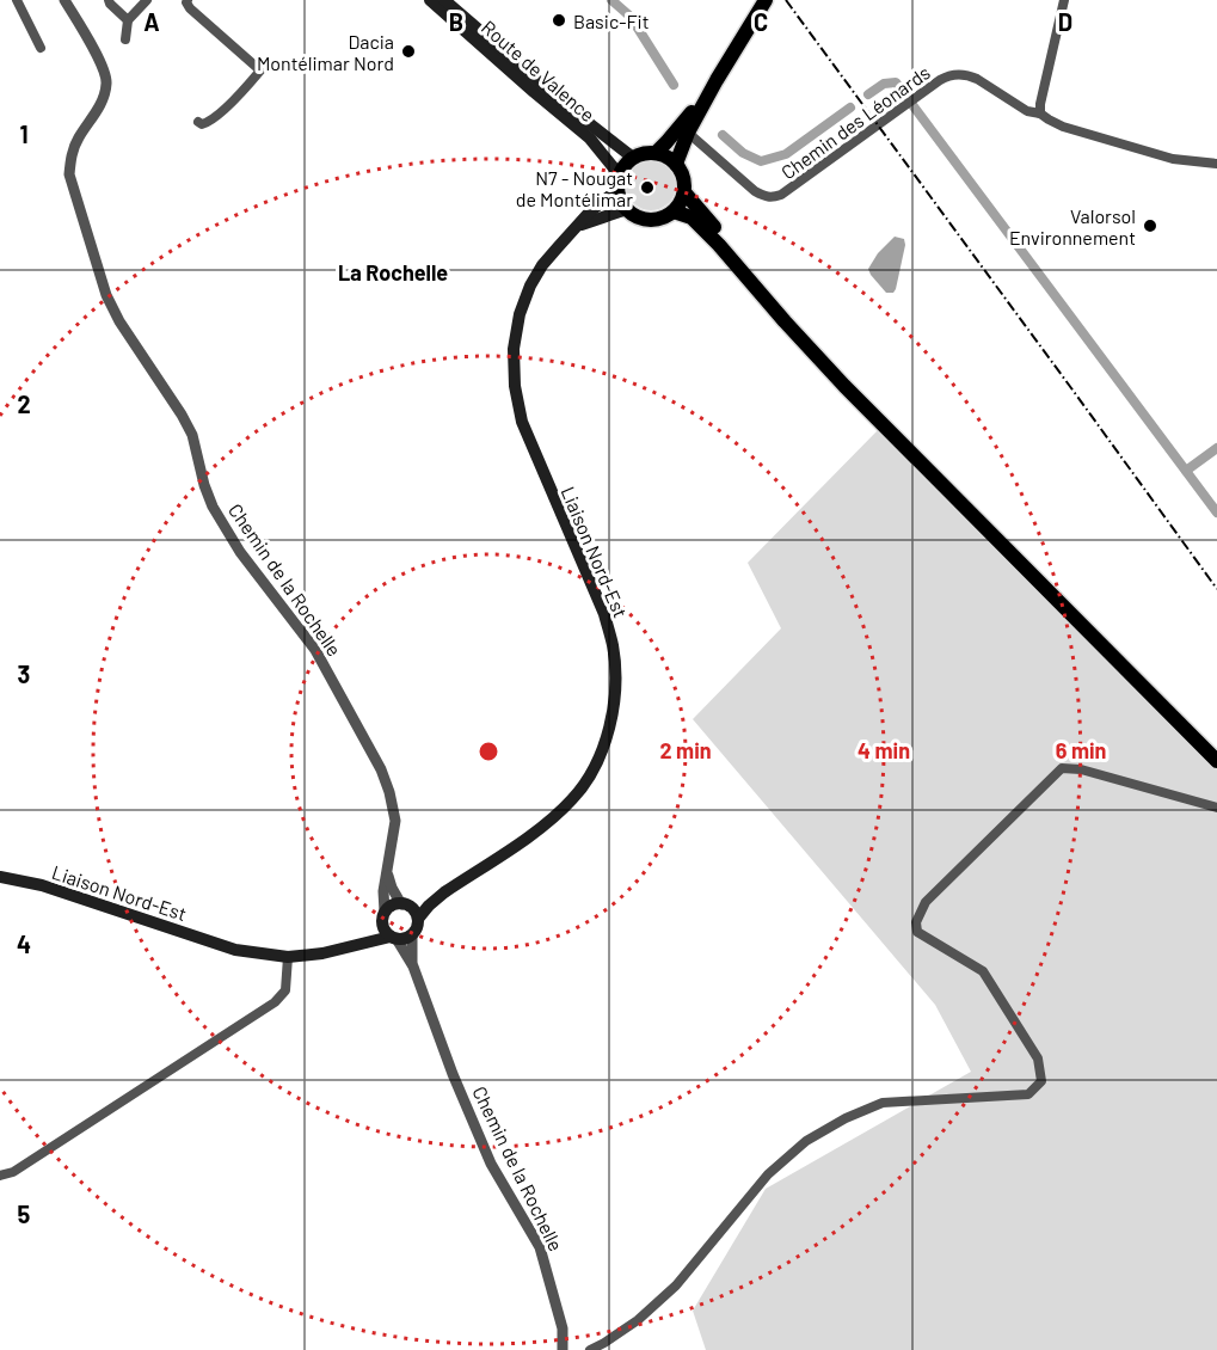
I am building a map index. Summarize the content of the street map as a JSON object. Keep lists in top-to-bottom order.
{
  "streets": {
    "main road": ["Route de Valence", "Liaison Nord-Est"],
    "street": ["Chemin des Léonards", "Chemin de la Rochelle"]
  },
  "crossings": [
    ["Route de Valence", "Liaison Nord-Est"],
    ["Liaison Nord-Est", "Chemin de la Rochelle"]
  ],
  "districts": ["La Rochelle"],
  "places": [
    "Basic-Fit",
    "Dacia Montélimar Nord",
    "N7 - Nougat de Montélimar",
    "Valorsol Environnement"
  ],
  "grid": {
    "columns": [
      "A",
      "B",
      "C",
      "D"
    ],
    "rows": [
      "1",
      "2",
      "3",
      "4",
      "5"
    ]
  },
  "rings": ["2 min", "4 min", "6 min"]
}
